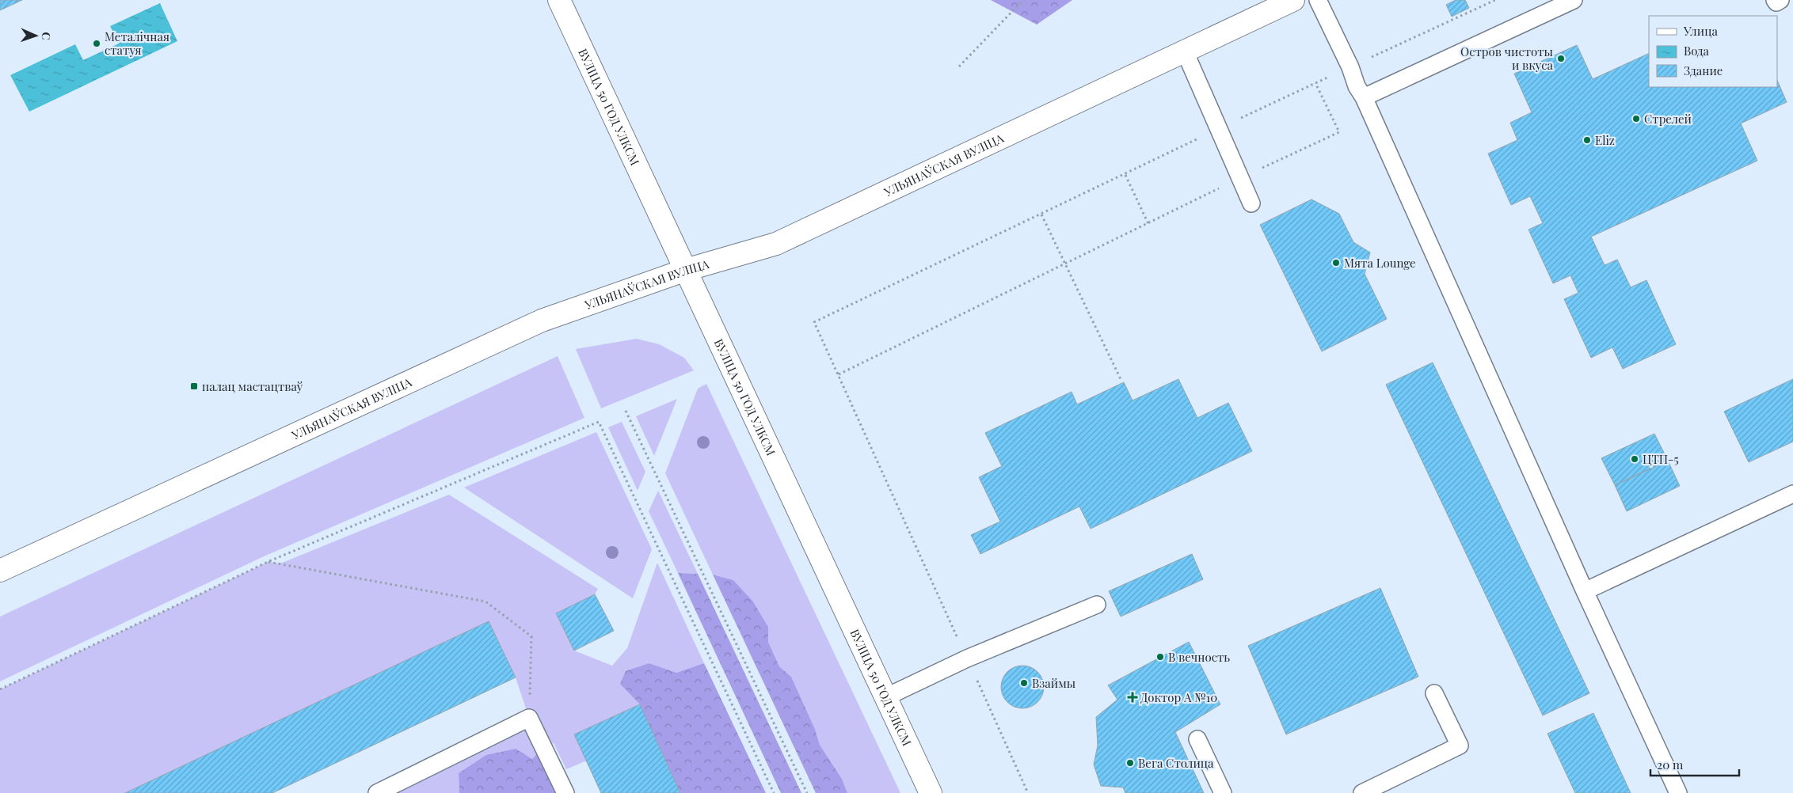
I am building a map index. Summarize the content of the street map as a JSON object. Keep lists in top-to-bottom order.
{
  "streets": {
    "main road": ["ВУЛІЦА 50 ГОД УЛКСМ", "УЛЬЯНАЎСКАЯ ВУЛІЦА"]
  },
  "crossings": [
    ["ВУЛІЦА 50 ГОД УЛКСМ", "УЛЬЯНАЎСКАЯ ВУЛІЦА"]
  ],
  "places": {
    "other": [
      "Металічная статуя",
      "Остров чистоты и вкуса",
      "Стрелей",
      "Eliz",
      "Мята Lounge",
      "ЦТП-5",
      "В вечность",
      "Взаймы",
      "Вега Столица"
    ],
    "transit": ["палац мастацтваў"],
    "health": ["Доктор А №10"]
  },
  "legend": ["Улица", "Вода", "Здание"],
  "scale_bar": "20 m",
  "north": "right"
}
